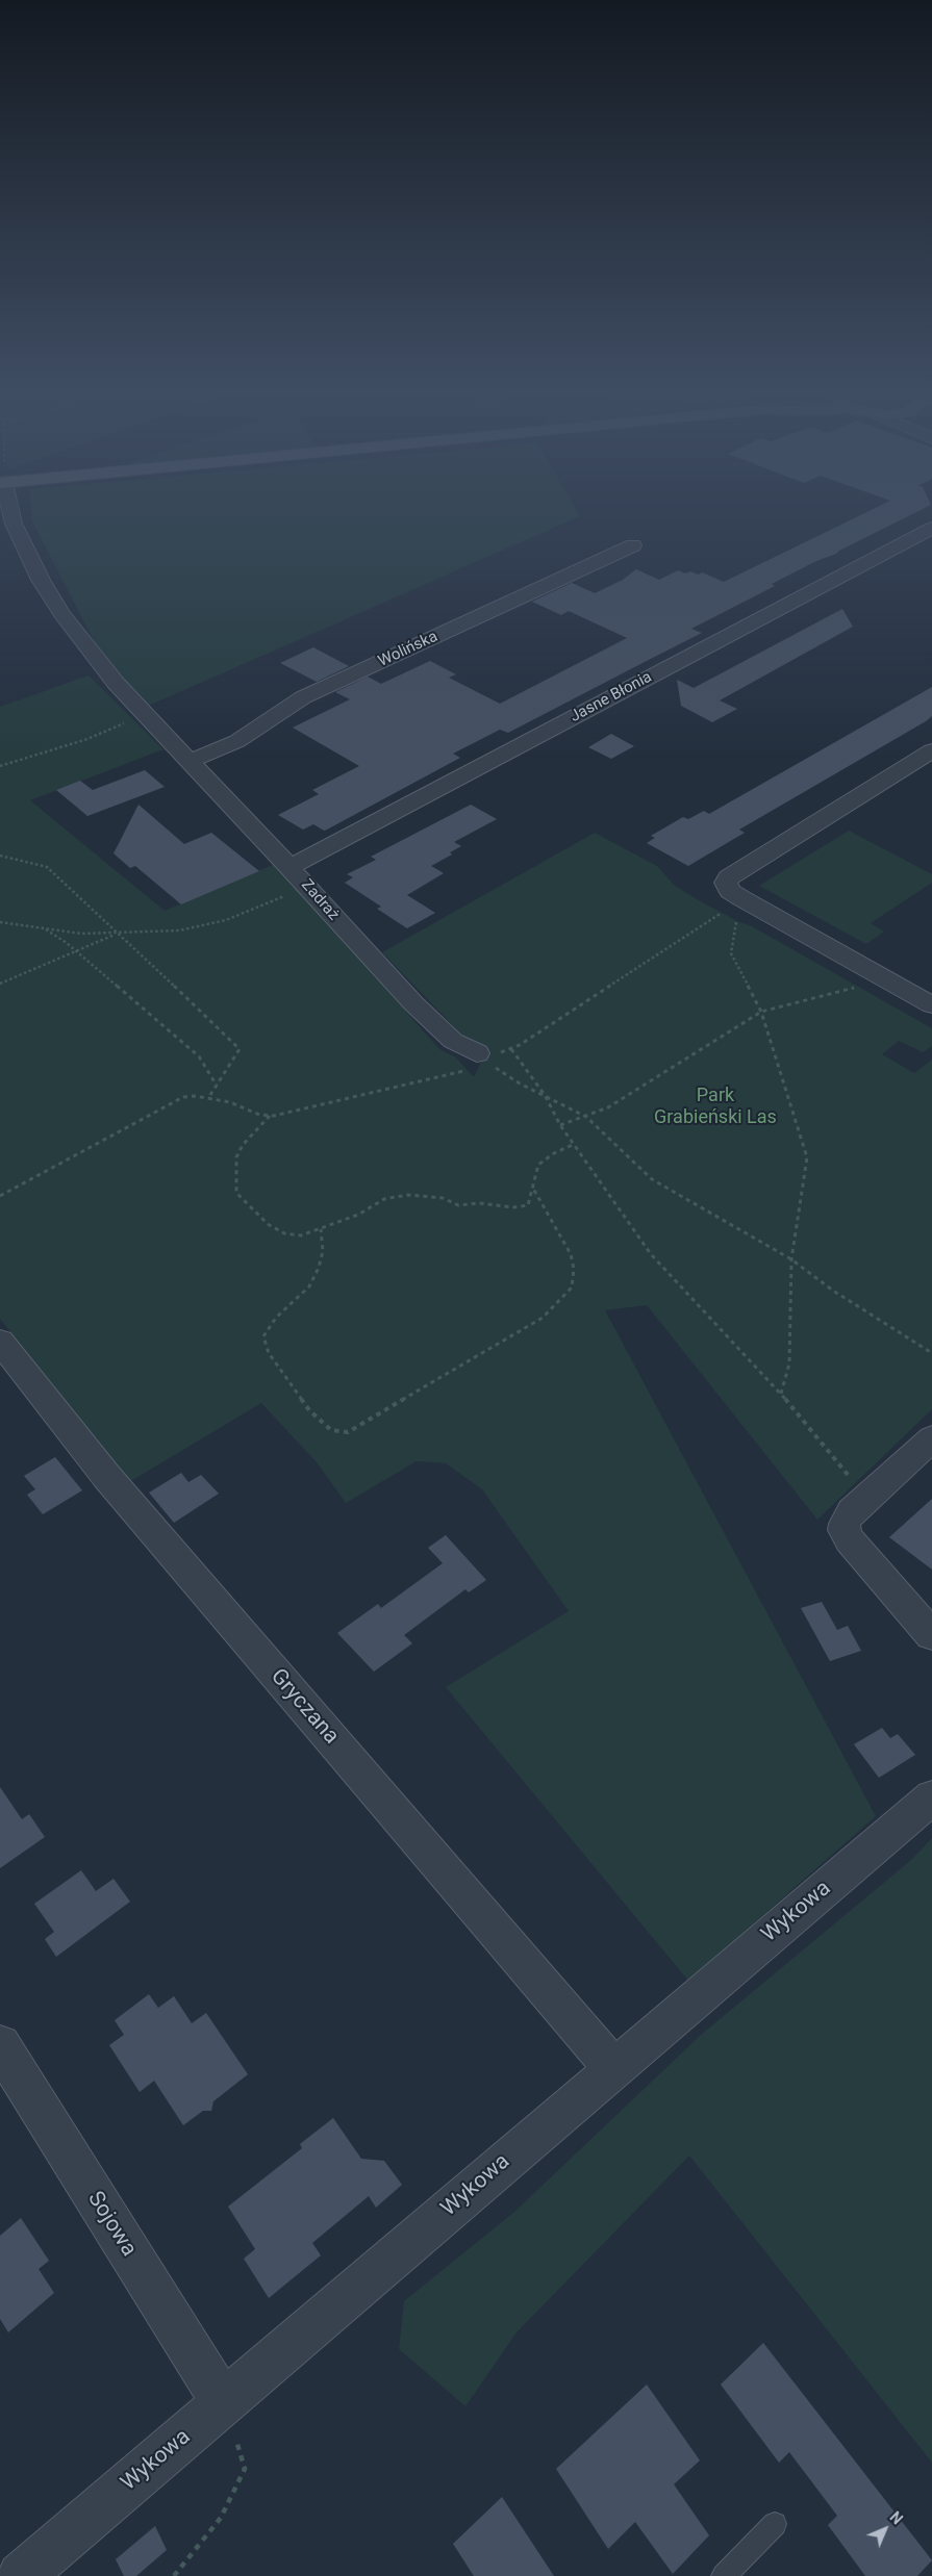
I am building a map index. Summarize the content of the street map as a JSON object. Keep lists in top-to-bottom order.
{
  "streets": {
    "street": [
      "Wolińska",
      "Jasne Błonia",
      "Zadraż",
      "Gryczana",
      "Wykowa",
      "Sojowa"
    ]
  },
  "crossings": [
    ["Wolińska", "Zadraż"],
    ["Jasne Błonia", "Zadraż"],
    ["Gryczana", "Wykowa"],
    ["Wykowa", "Sojowa"]
  ],
  "parks": ["Park Grabieński Las"],
  "north": "top right"
}
